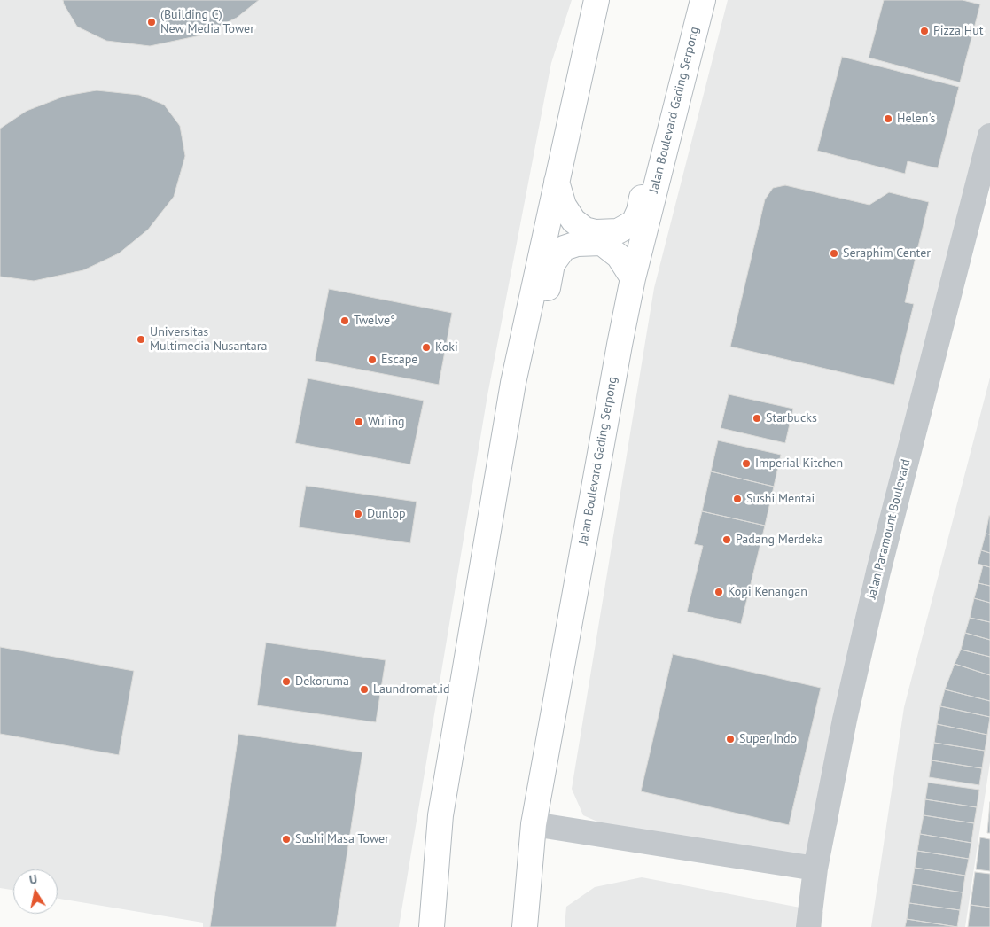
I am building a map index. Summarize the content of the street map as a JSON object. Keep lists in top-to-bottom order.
{
  "streets": {
    "main road": ["Jalan Boulevard Gading Serpong"],
    "street": ["Jalan Paramount Boulevard"]
  },
  "places": [
    "(Building C) New Media Tower",
    "Pizza Hut",
    "Helen's",
    "Seraphim Center",
    "Twelve°",
    "Universitas Multimedia Nusantara",
    "Koki",
    "Escape",
    "Starbucks",
    "Wuling",
    "Imperial Kitchen",
    "Sushi Mentai",
    "Dunlop",
    "Padang Merdeka",
    "Kopi Kenangan",
    "Dekoruma",
    "Laundromat.id",
    "Super Indo",
    "Sushi Masa Tower"
  ],
  "north": "top"
}
